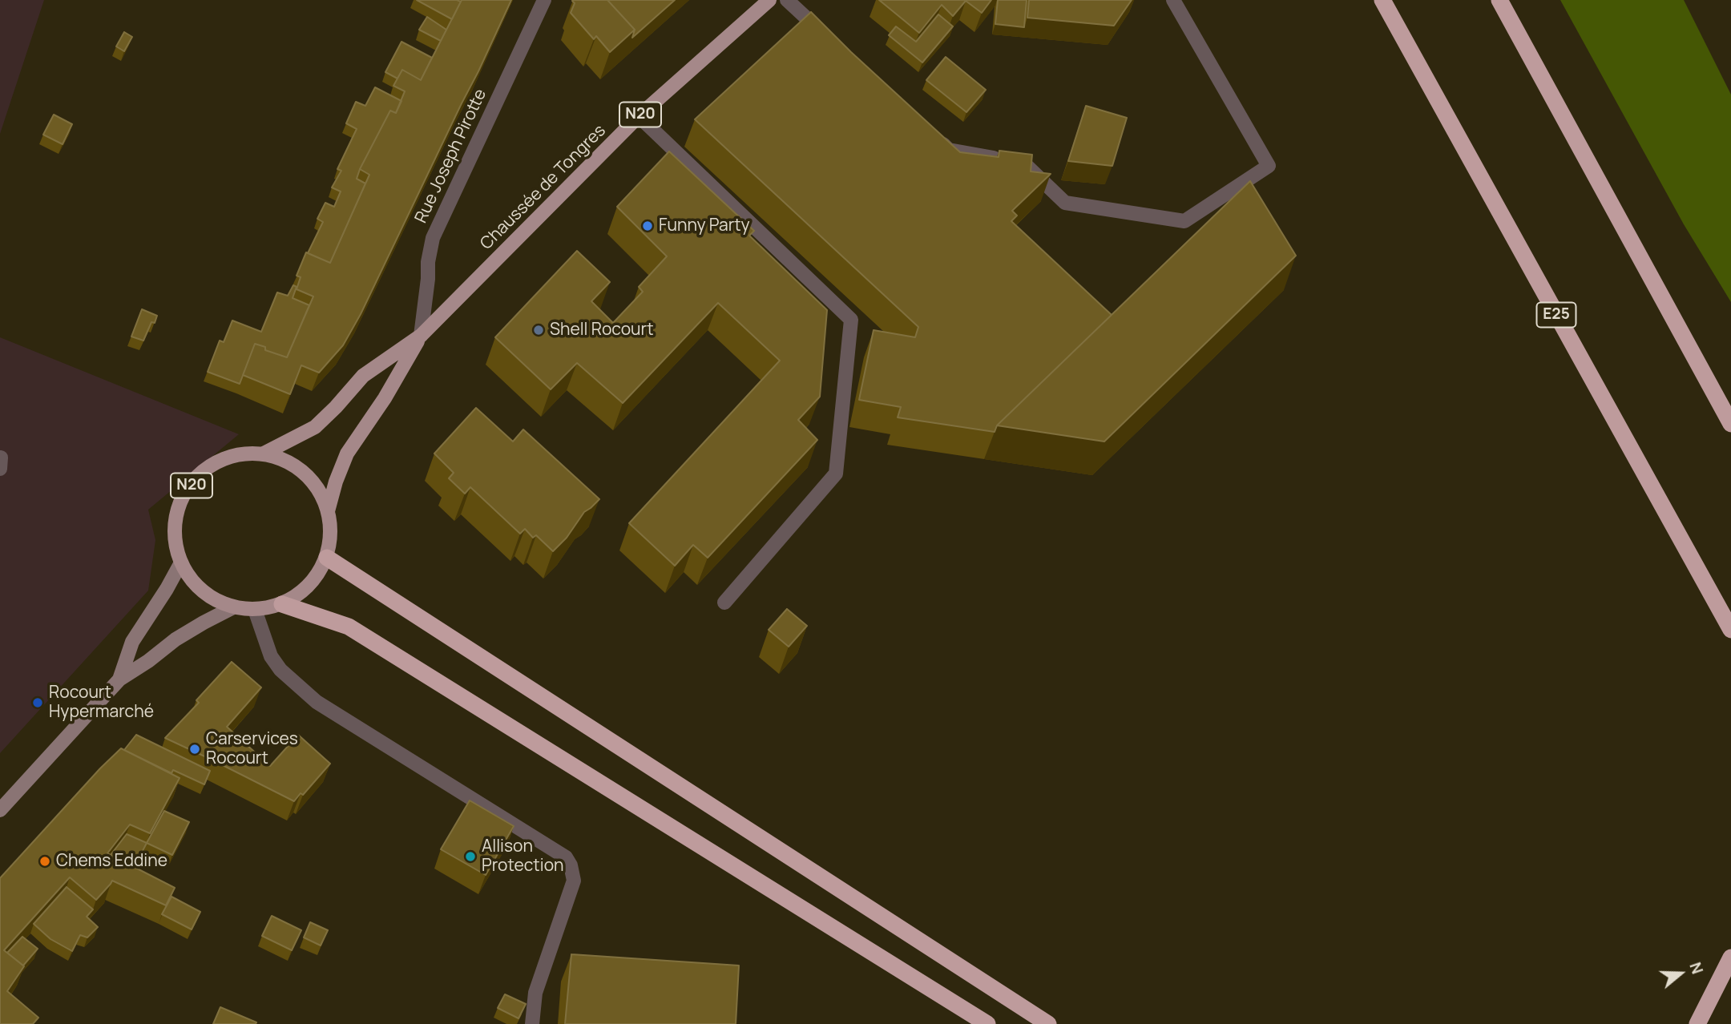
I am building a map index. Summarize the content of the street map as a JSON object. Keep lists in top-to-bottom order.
{
  "streets": {
    "highway": ["E25"],
    "main road": ["N20", "Chaussée de Tongres"],
    "street": ["Rue Joseph Pirotte"]
  },
  "crossings": [
    ["N20", "Chaussée de Tongres"],
    ["Rue Joseph Pirotte", "Chaussée de Tongres"]
  ],
  "places": [
    "Funny Party",
    "Shell Rocourt",
    "Rocourt Hypermarché",
    "Carservices Rocourt",
    "Allison Protection",
    "Chems Eddine"
  ],
  "north": "right"
}
